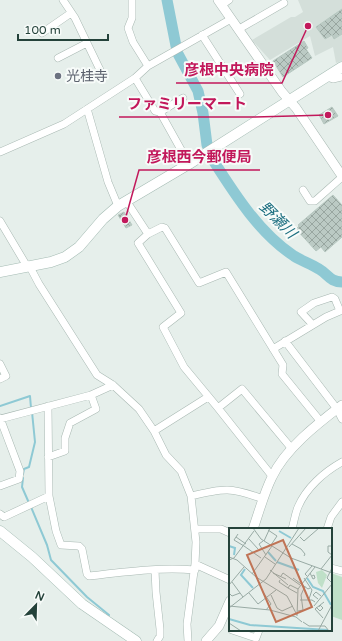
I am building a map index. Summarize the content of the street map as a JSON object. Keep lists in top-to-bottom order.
{
  "water": ["野瀬川"],
  "places": [
    "彦根中央病院",
    "光桂寺",
    "ファミリーマート",
    "彦根西今郵便局"
  ],
  "scale_bar": "100 m",
  "north": "top right"
}
